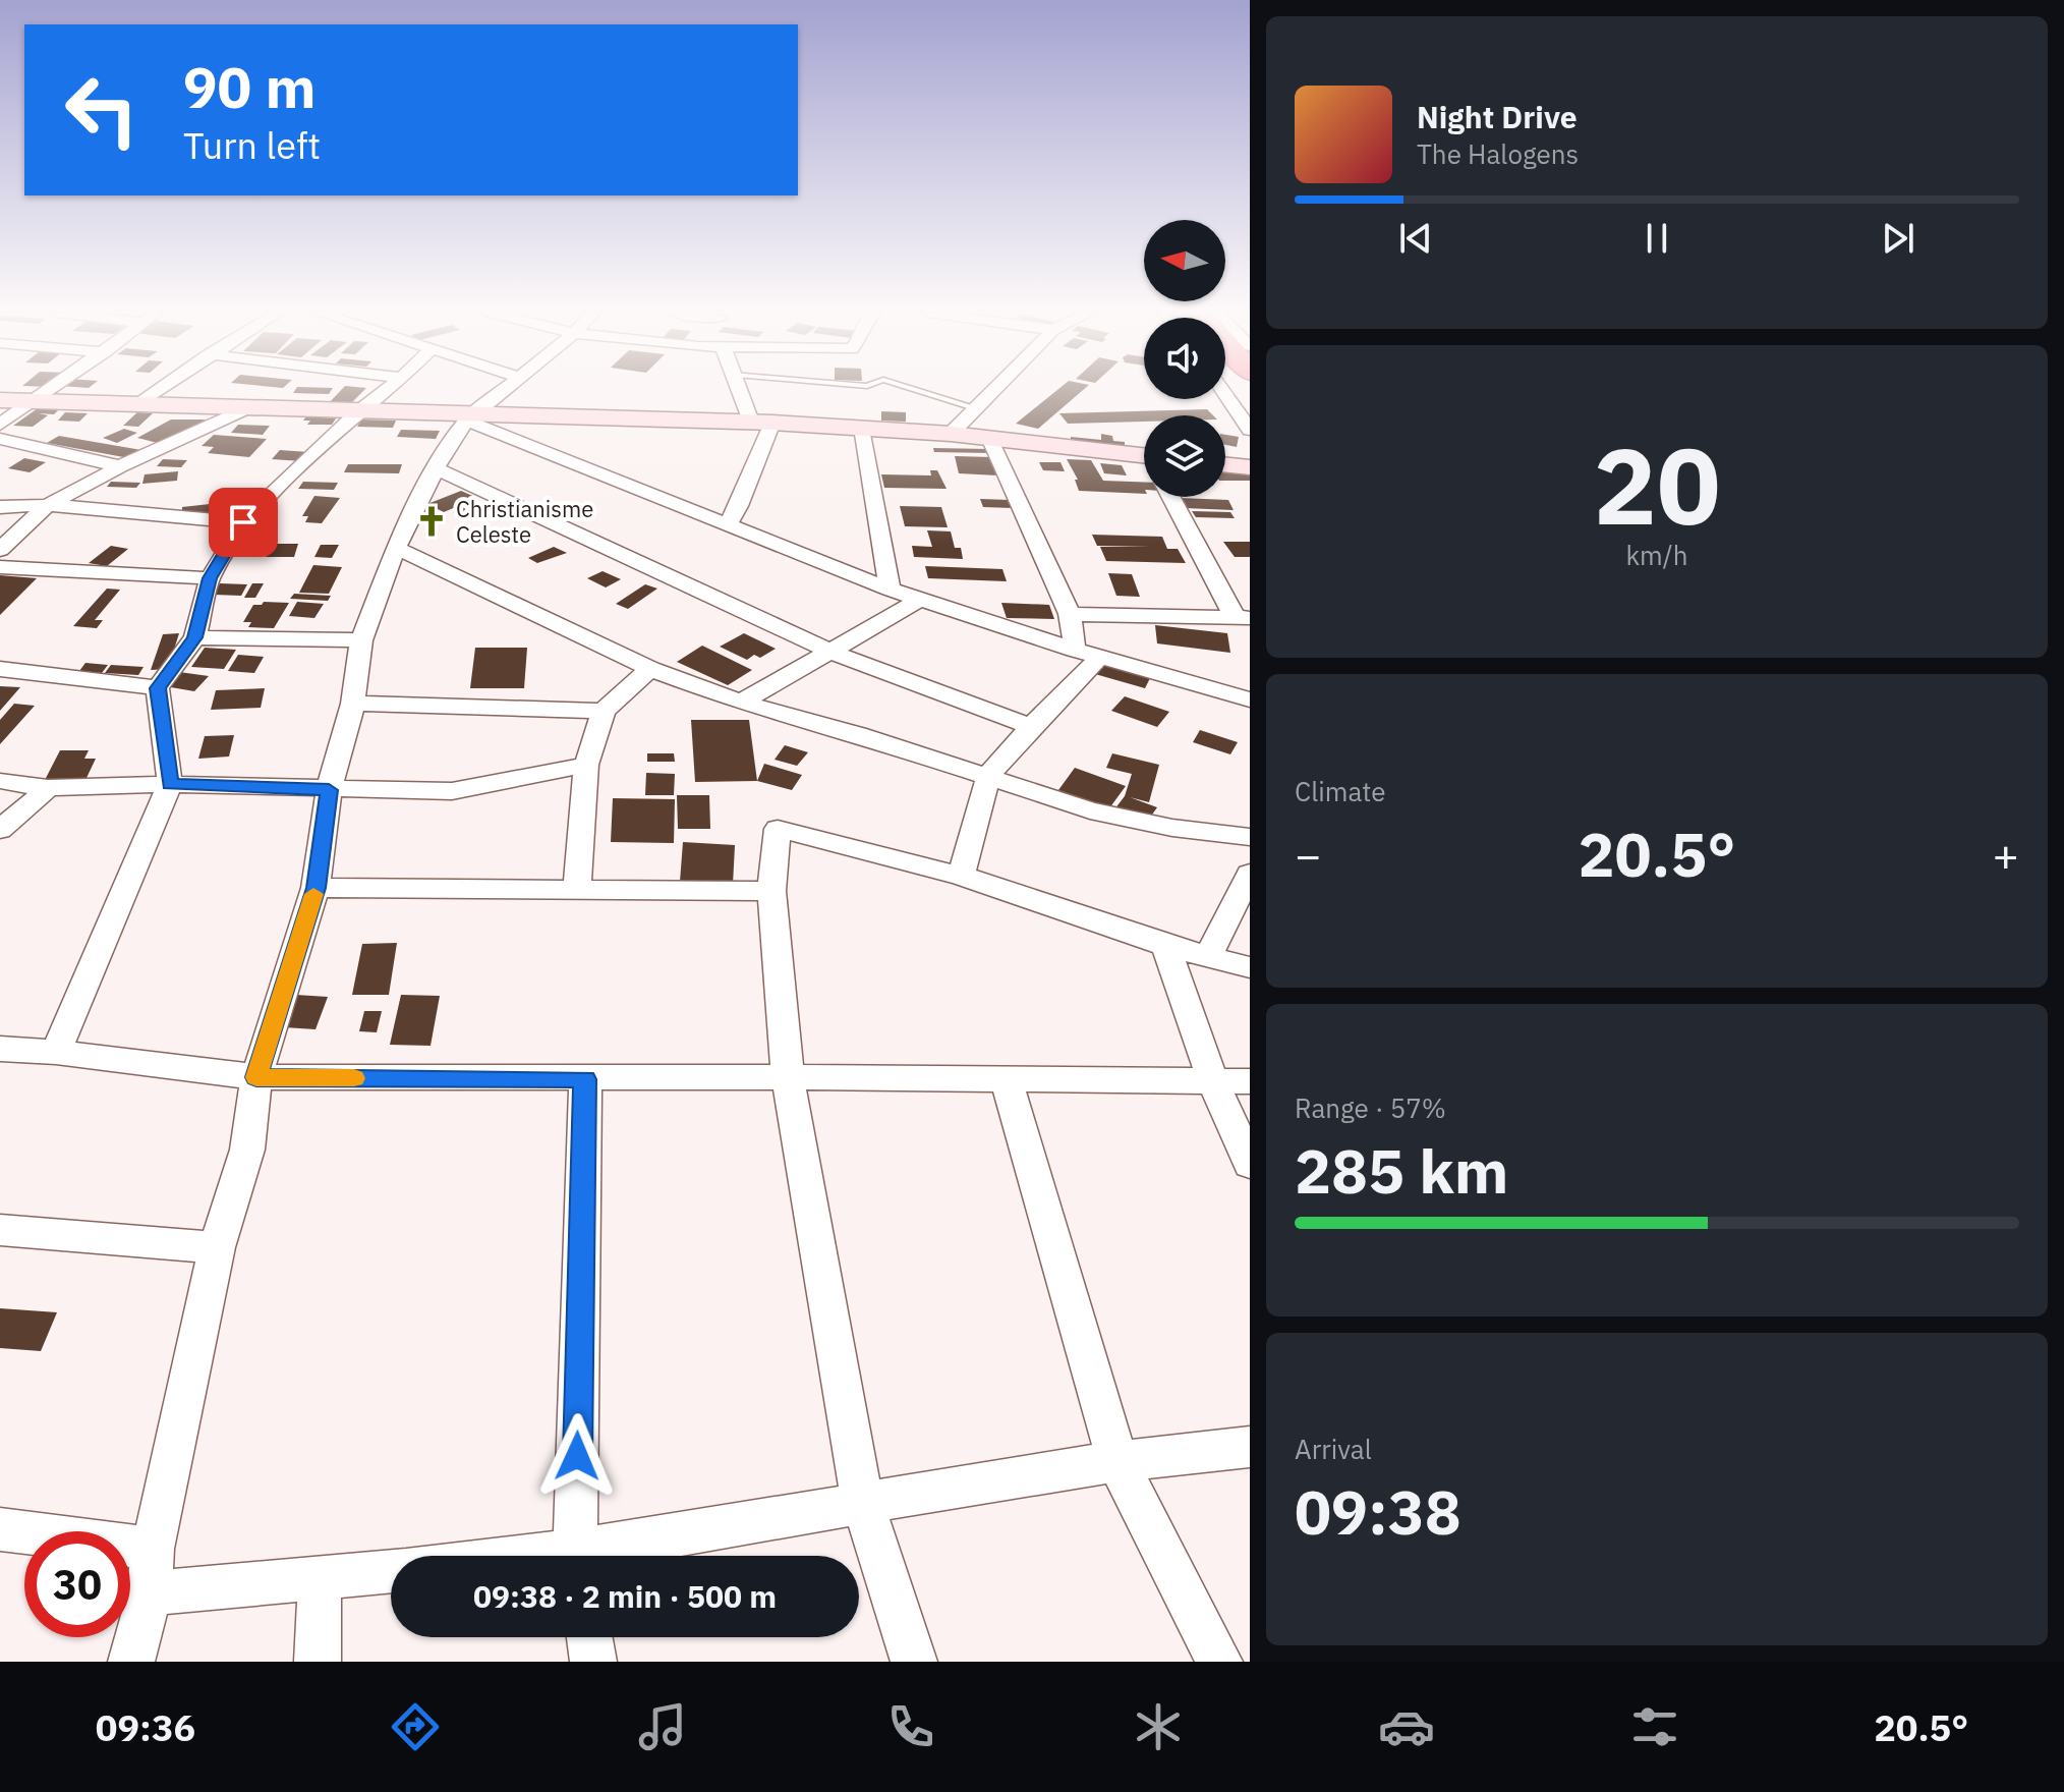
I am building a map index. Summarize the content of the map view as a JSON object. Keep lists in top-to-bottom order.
{
  "places": {
    "church": ["Christianisme Celeste"]
  },
  "north": "left",
  "page": {
    "turn": ["90 m", "Turn left"],
    "song": ["Night Drive", "The Halogens"],
    "tile": [
      ["20", "km/h"],
      "Climate",
      ["Range · 57%", "285 km"],
      ["Arrival", "09:38"]
    ],
    "heat": ["−", "20.5°", "+"],
    "limit": "30",
    "trip": "09:38 · 2 min · 500 m",
    "tabs": ["09:36", "20.5°"]
  }
}
